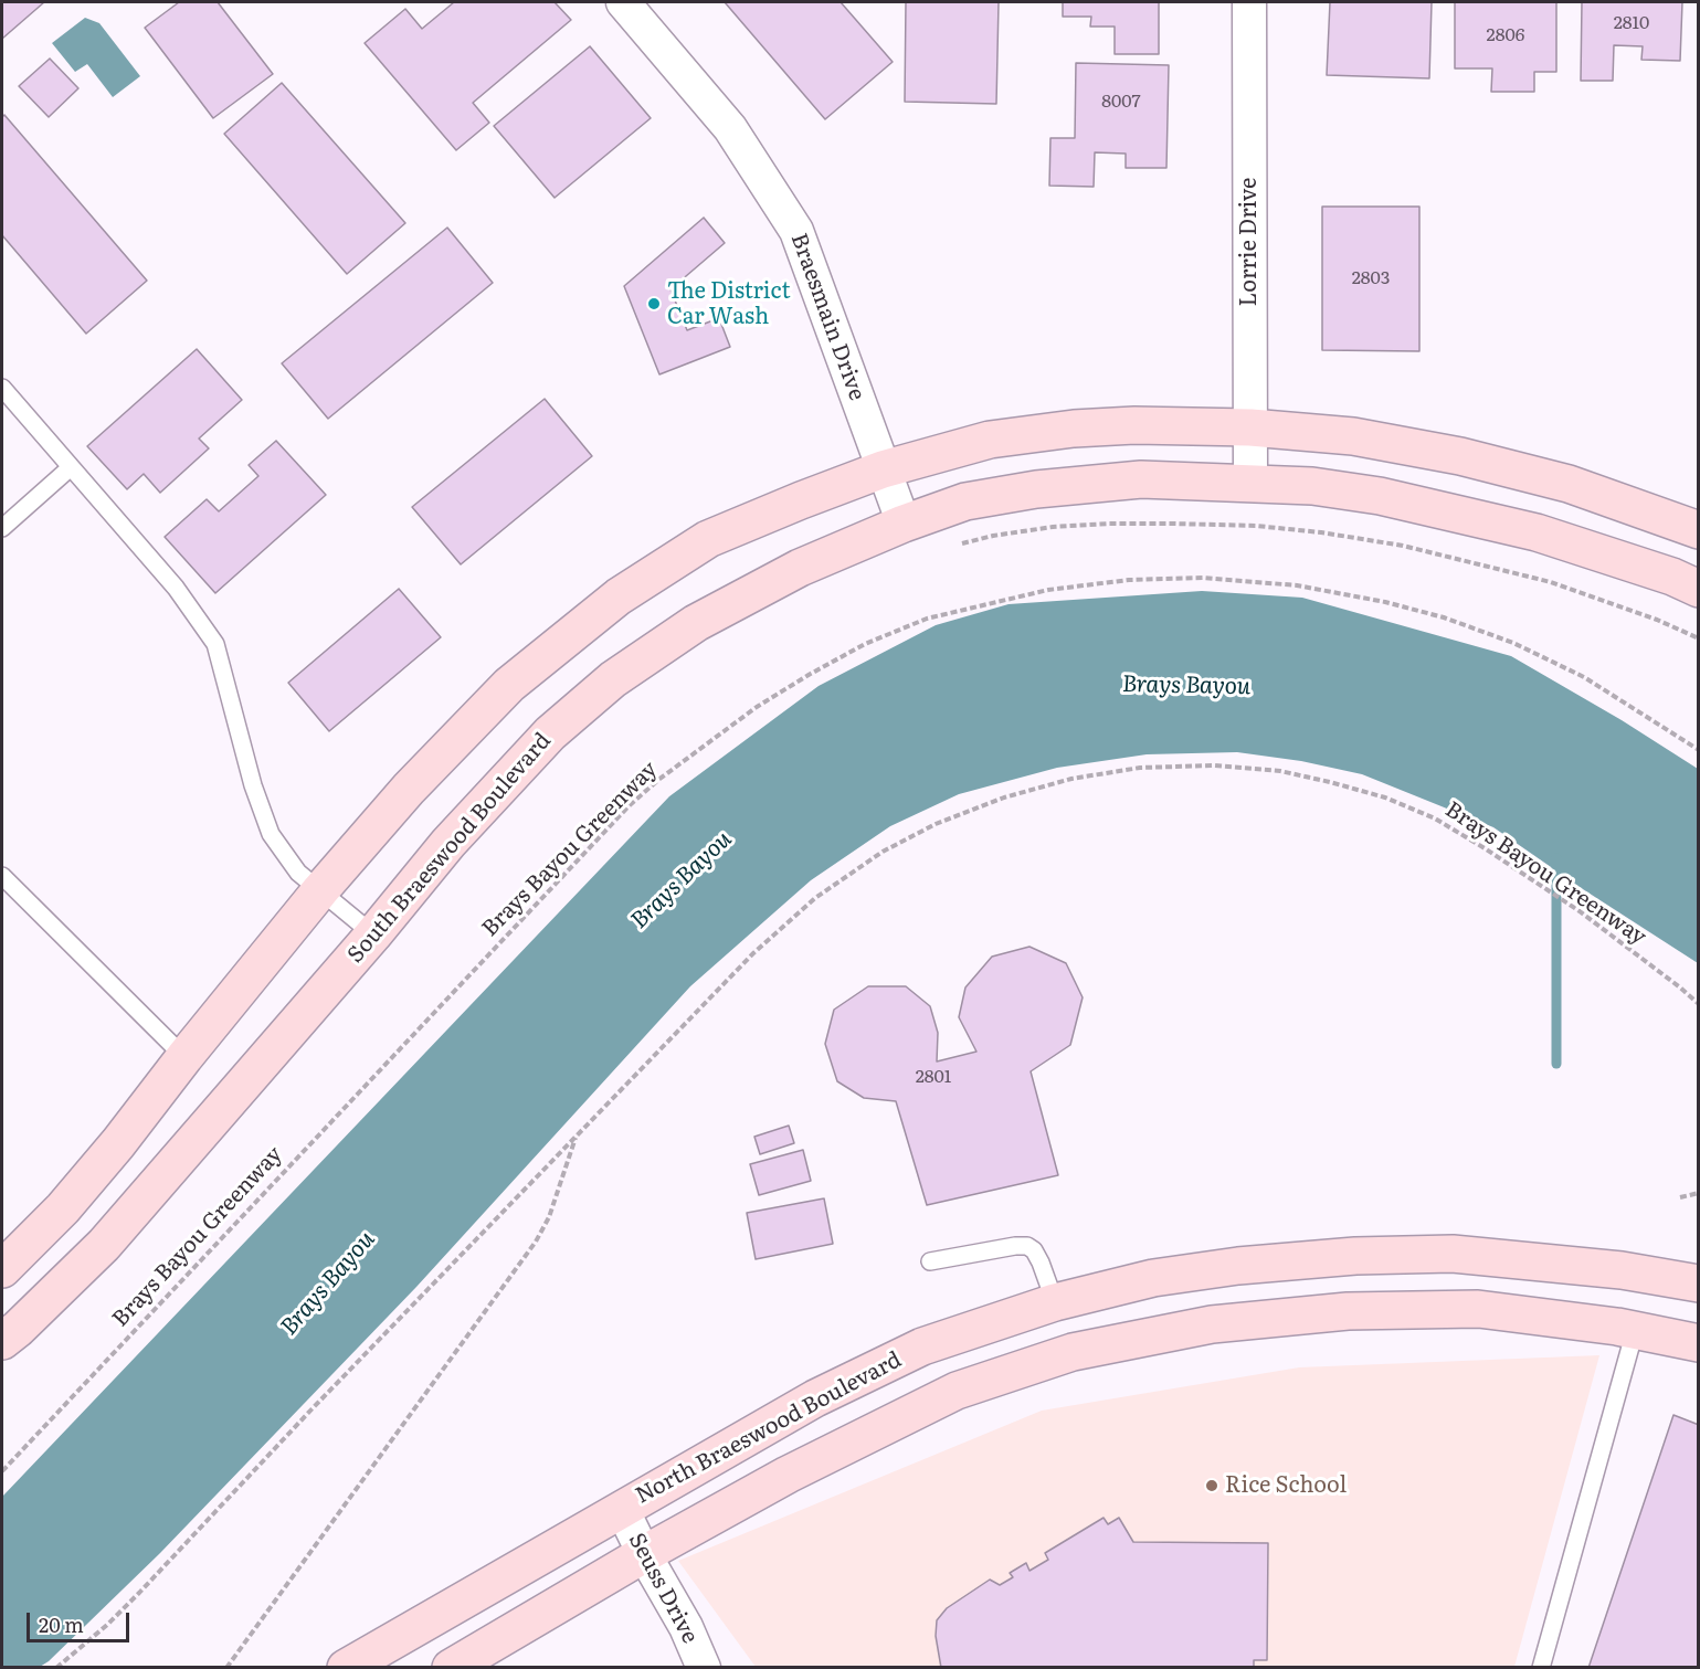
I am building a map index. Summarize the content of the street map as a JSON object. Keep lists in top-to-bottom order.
{
  "streets": {
    "main road": ["South Braeswood Boulevard", "North Braeswood Boulevard"],
    "street": ["Lorrie Drive", "Braesmain Drive", "Seuss Drive"],
    "path": ["Brays Bayou Greenway"]
  },
  "crossings": [
    ["Lorrie Drive", "South Braeswood Boulevard"],
    ["Braesmain Drive", "South Braeswood Boulevard"],
    ["North Braeswood Boulevard", "Seuss Drive"]
  ],
  "water": ["Brays Bayou"],
  "places": ["The District Car Wash", "Rice School"],
  "house_numbers": [
    "2810",
    "2806",
    "8007",
    "2803",
    "2801"
  ],
  "scale_bar": "20 m"
}
